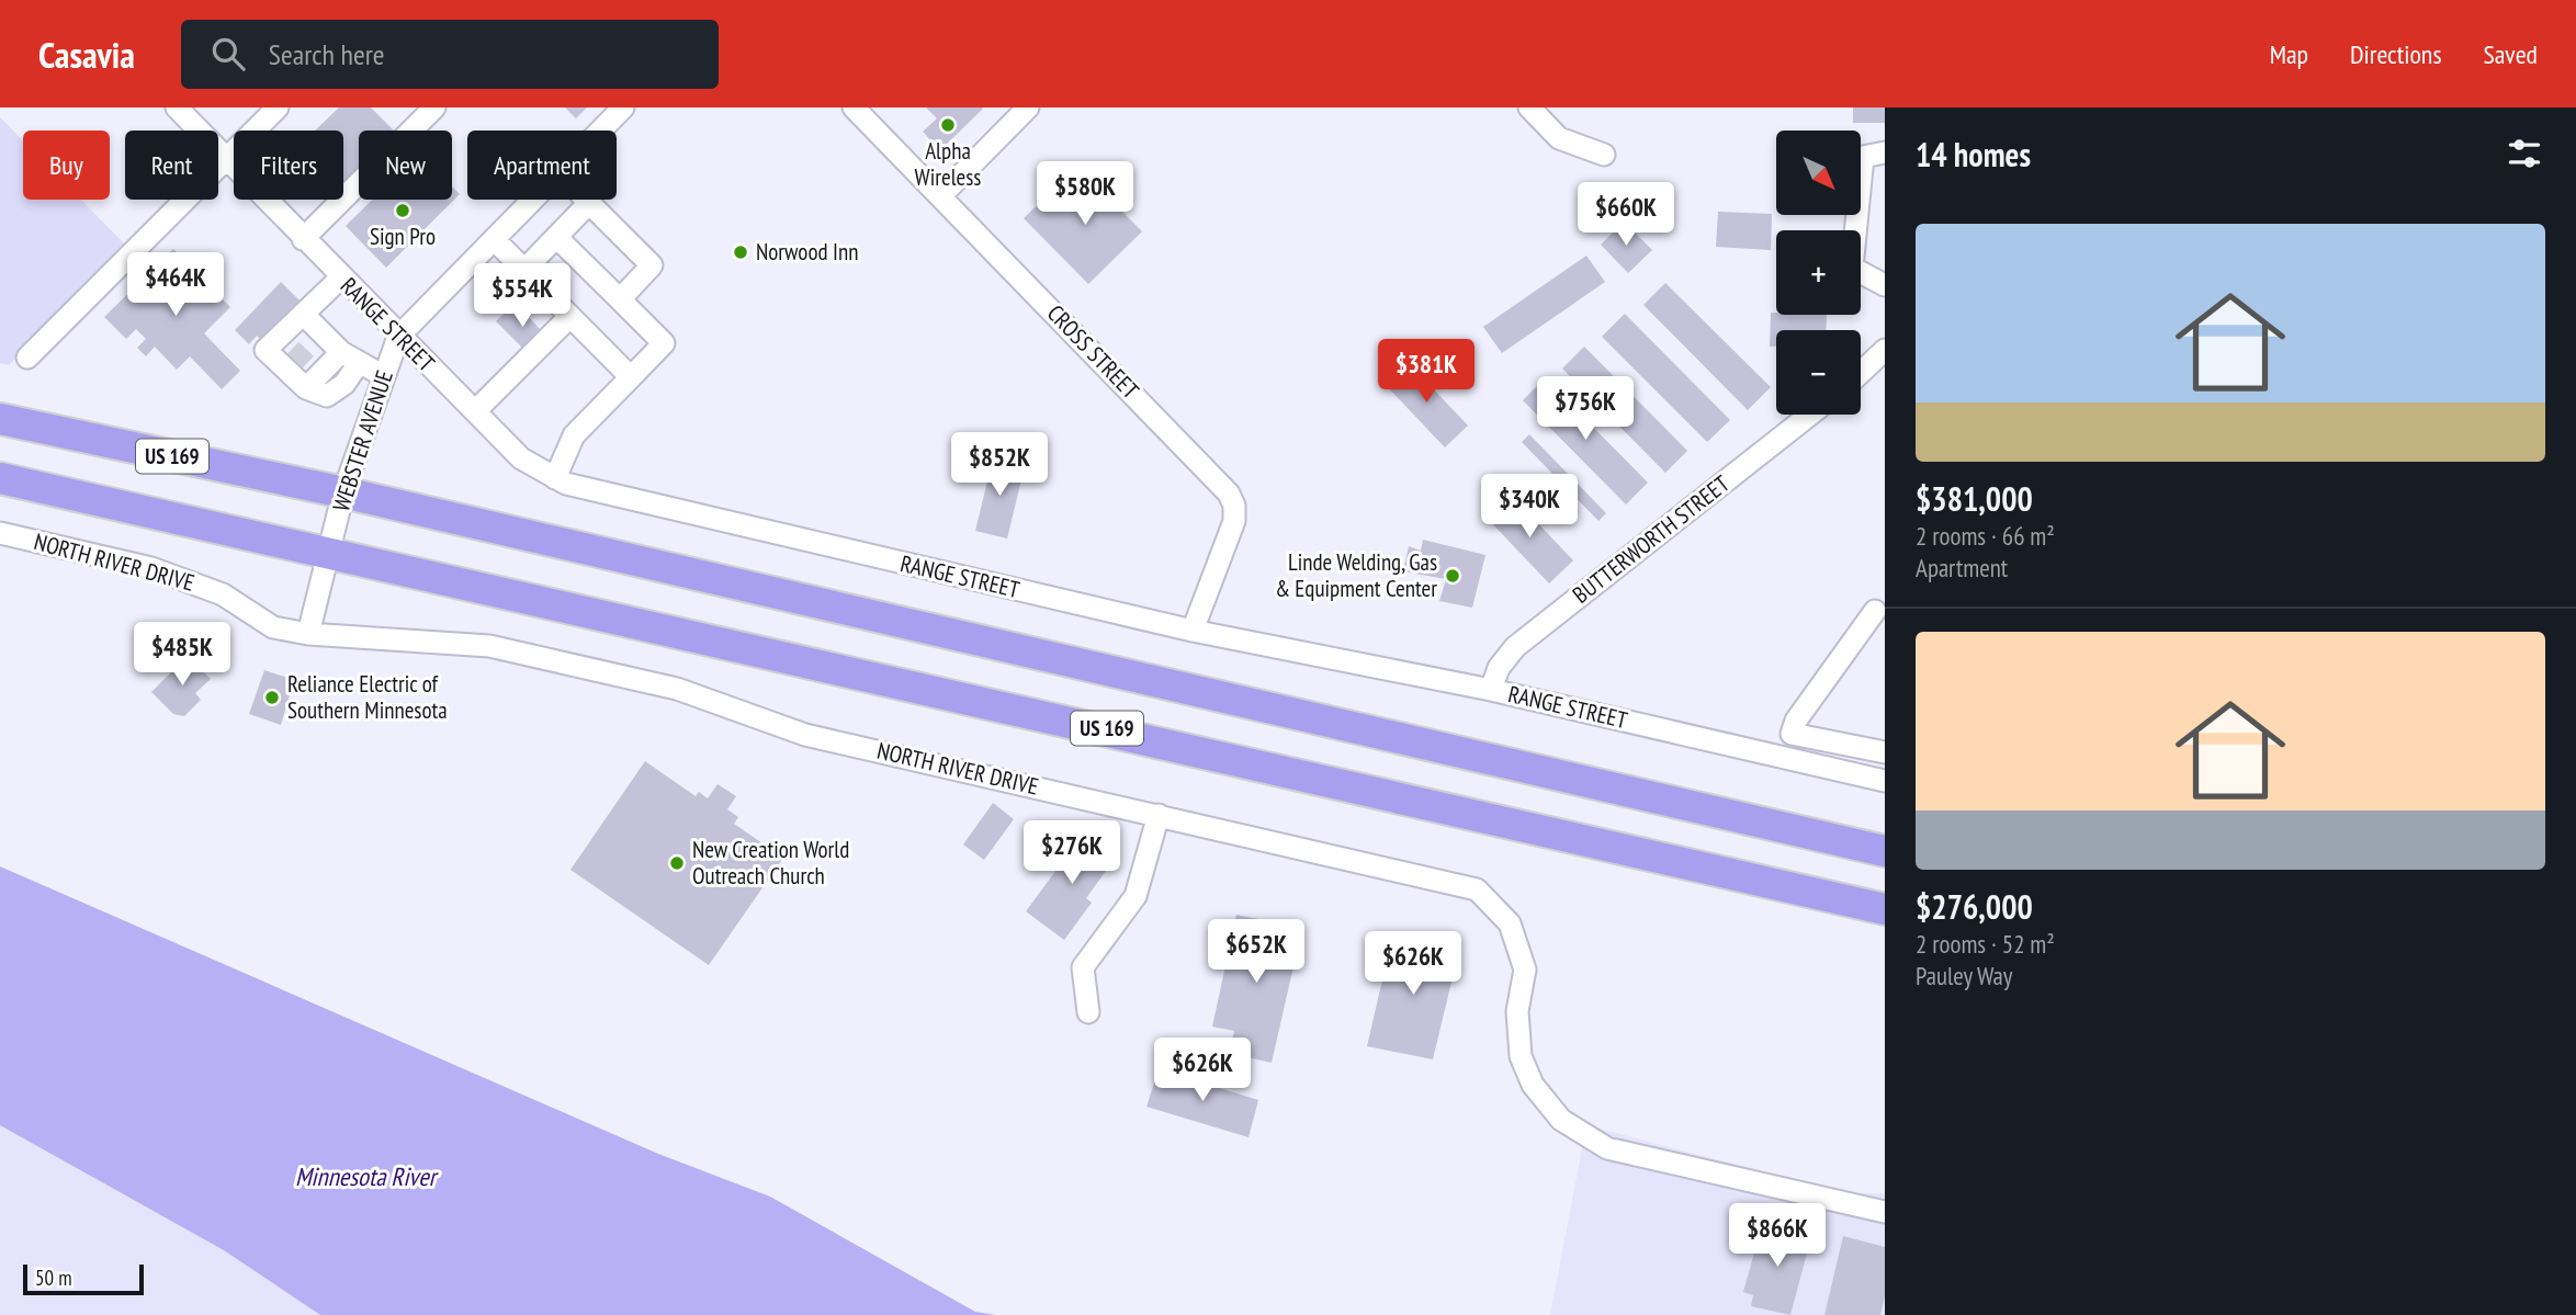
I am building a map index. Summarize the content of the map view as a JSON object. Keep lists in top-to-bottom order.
{
  "streets": {
    "highway": ["US 169"],
    "street": [
      "RANGE STREET",
      "CROSS STREET",
      "WEBSTER AVENUE",
      "BUTTERWORTH STREET",
      "NORTH RIVER DRIVE"
    ]
  },
  "crossings": [
    ["RANGE STREET", "CROSS STREET"],
    ["RANGE STREET", "WEBSTER AVENUE"],
    ["RANGE STREET", "BUTTERWORTH STREET"],
    ["WEBSTER AVENUE", "US 169"],
    ["WEBSTER AVENUE", "NORTH RIVER DRIVE"]
  ],
  "water": ["Minnesota River"],
  "places": [
    "Alpha Wireless",
    "Sign Pro",
    "Norwood Inn",
    "Linde Welding, Gas & Equipment Center",
    "Reliance Electric of Southern Minnesota",
    "New Creation World Outreach Church"
  ],
  "scale_bar": "50 m",
  "north": "bottom right",
  "page": {
    "header": "Casavia",
    "search": "Search here",
    "nav": ["Map", "Directions", "Saved"],
    "heading": "14 homes",
    "map_buttons": ["+", "−"],
    "chip": [
      "Buy",
      "Rent",
      "Filters",
      "New",
      "Apartment"
    ],
    "price": [
      "$580K",
      "$660K",
      "$464K",
      "$554K",
      "$381K",
      "$756K",
      "$852K",
      "$340K",
      "$485K",
      "$276K",
      "$652K",
      "$626K",
      "$626K",
      "$866K"
    ],
    "list": [
      {
        "name": "$381,000",
        "note": "2 rooms · 66 m² · Apartment"
      },
      {
        "name": "$276,000",
        "note": "2 rooms · 52 m² · Pauley Way"
      }
    ],
    "scale": "50 m"
  }
}
